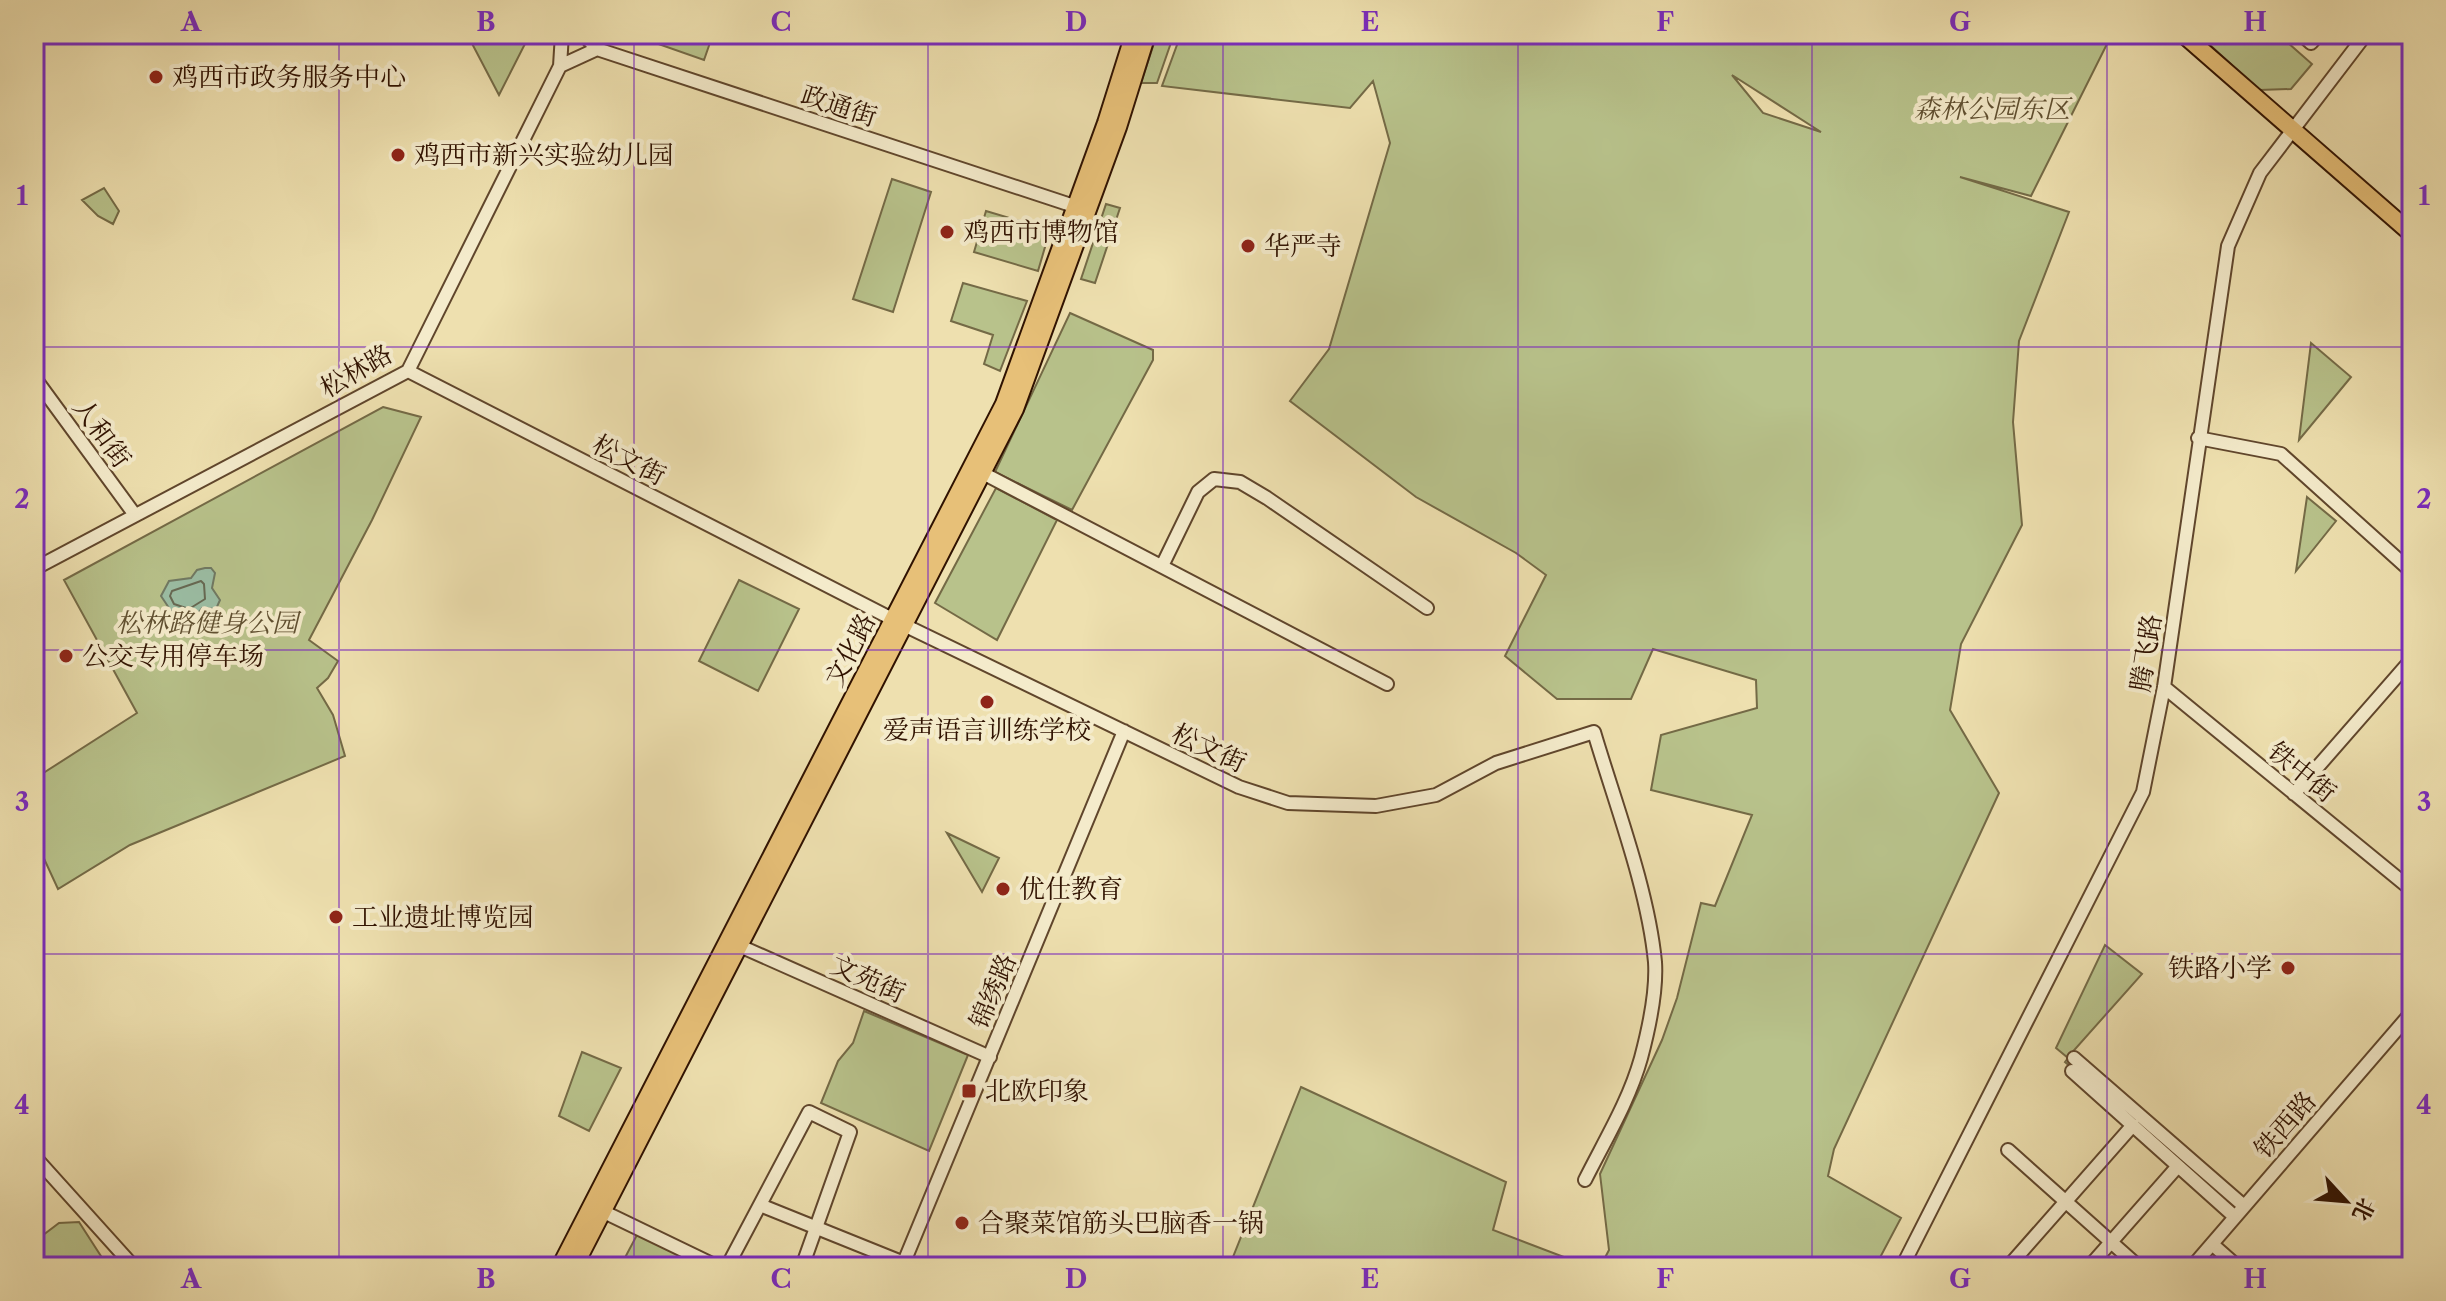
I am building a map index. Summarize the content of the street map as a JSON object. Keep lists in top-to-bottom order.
{
  "streets": {
    "main road": ["文化路"],
    "street": [
      "政通街",
      "松林路",
      "人和街",
      "松文街",
      "腾飞路",
      "铁中街",
      "文苑街",
      "锦绣路",
      "铁西路"
    ]
  },
  "crossings": [
    ["政通街", "文化路"],
    ["松林路", "人和街"],
    ["松林路", "松文街"],
    ["松文街", "文化路"],
    ["松文街", "锦绣路"],
    ["文化路", "文苑街"],
    ["腾飞路", "铁中街"],
    ["文苑街", "锦绣路"]
  ],
  "parks": ["森林公园东区", "松林路健身公园"],
  "places": {
    "other": [
      "鸡西市政务服务中心",
      "鸡西市新兴实验幼儿园",
      "鸡西市博物馆",
      "华严寺",
      "公交专用停车场",
      "爱声语言训练学校",
      "优仕教育",
      "工业遗址博览园",
      "铁路小学",
      "合聚菜馆筋头巴脑香一锅"
    ],
    "transit": ["北欧印象"]
  },
  "north": "bottom right",
  "grid": {
    "columns": [
      "A",
      "B",
      "C",
      "D",
      "E",
      "F",
      "G",
      "H"
    ],
    "rows": [
      "1",
      "2",
      "3",
      "4"
    ]
  }
}
